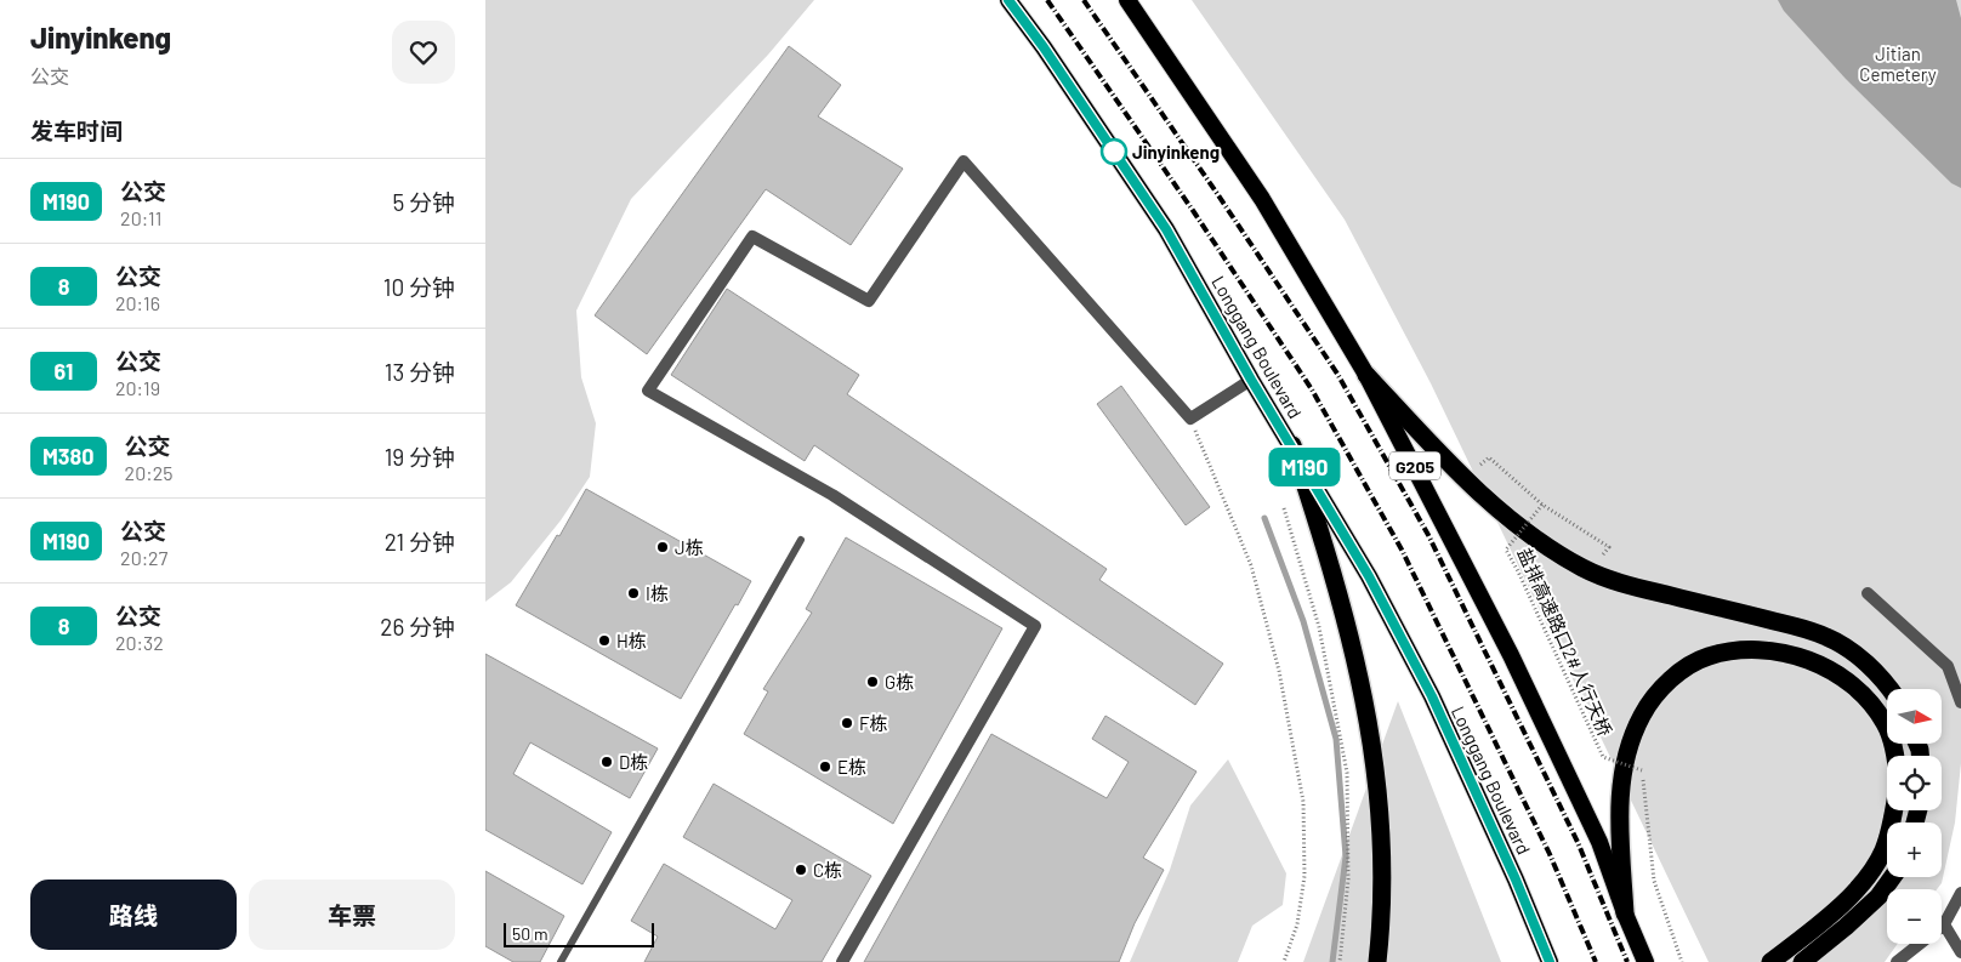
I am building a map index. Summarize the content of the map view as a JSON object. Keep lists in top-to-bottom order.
{
  "streets": {
    "highway": ["Longgang Boulevard", "G205"],
    "path": ["盐排高速路口2#人行天桥"]
  },
  "parks": ["Jitian Cemetery"],
  "places": [
    "Jinyinkeng",
    "J栋",
    "I栋",
    "H栋",
    "G栋",
    "F栋",
    "D栋",
    "E栋",
    "C栋"
  ],
  "lines": ["bus line M190"],
  "scale_bar": "50 m",
  "north": "right",
  "page": {
    "heading": [
      ["Jinyinkeng", "公交"],
      "发车时间"
    ],
    "on_map": "M190",
    "list": [
      {
        "mark": "M190",
        "name": "公交",
        "note": "20:11",
        "value": "5 分钟"
      },
      {
        "mark": "8",
        "name": "公交",
        "note": "20:16",
        "value": "10 分钟"
      },
      {
        "mark": "61",
        "name": "公交",
        "note": "20:19",
        "value": "13 分钟"
      },
      {
        "mark": "M380",
        "name": "公交",
        "note": "20:25",
        "value": "19 分钟"
      },
      {
        "mark": "M190",
        "name": "公交",
        "note": "20:27",
        "value": "21 分钟"
      },
      {
        "mark": "8",
        "name": "公交",
        "note": "20:32",
        "value": "26 分钟"
      }
    ],
    "map_buttons": ["+", "−"],
    "buttons": ["路线", "车票"],
    "scale": "50 m"
  }
}
